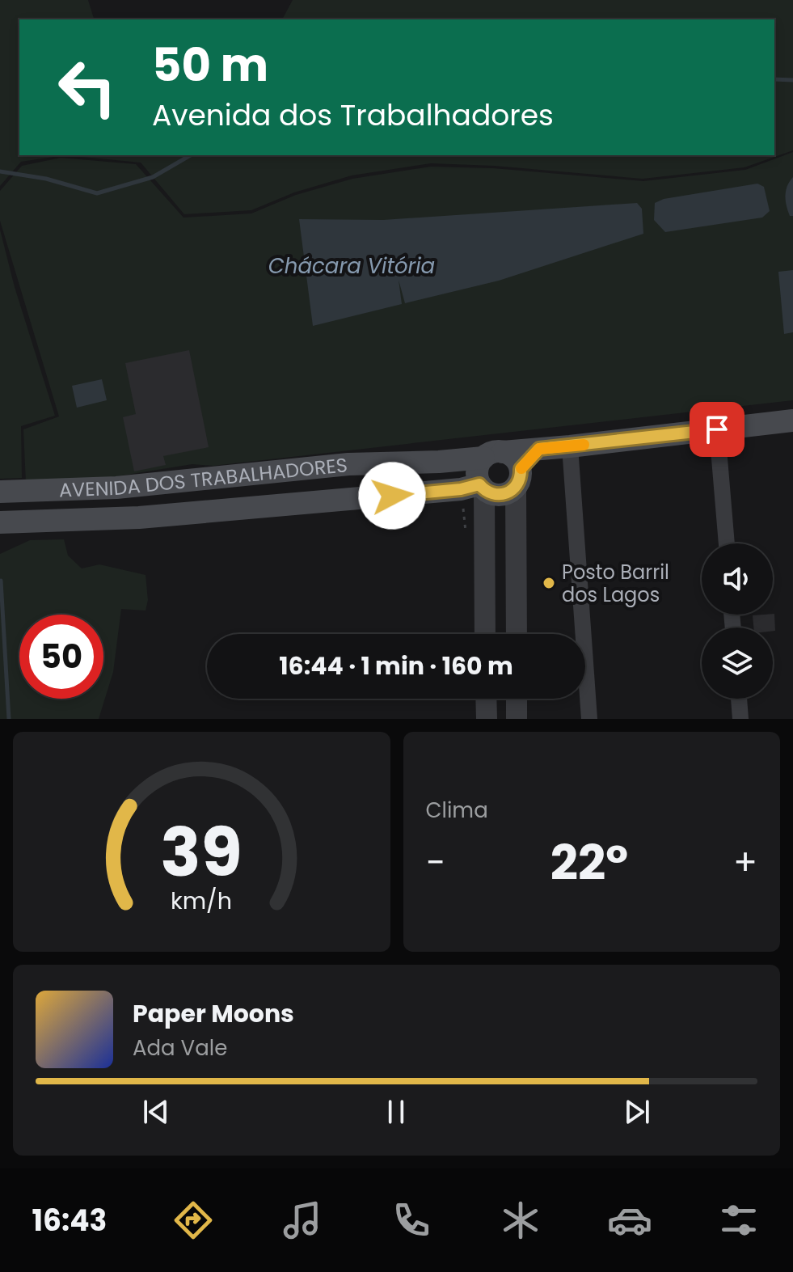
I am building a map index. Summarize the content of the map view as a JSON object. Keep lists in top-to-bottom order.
{
  "streets": {
    "main road": ["AVENIDA DOS TRABALHADORES"]
  },
  "water": ["Chácara Vitória"],
  "places": ["Posto Barril dos Lagos"],
  "page": {
    "turn": ["50 m", "Avenida dos Trabalhadores"],
    "limit": "50",
    "trip": "16:44 · 1 min · 160 m",
    "tile": "Clima",
    "heat": ["−", "22°", "+"],
    "song": ["Paper Moons", "Ada Vale"],
    "tabs": "16:43",
    "gauge": ["39", "km/h"]
  }
}
